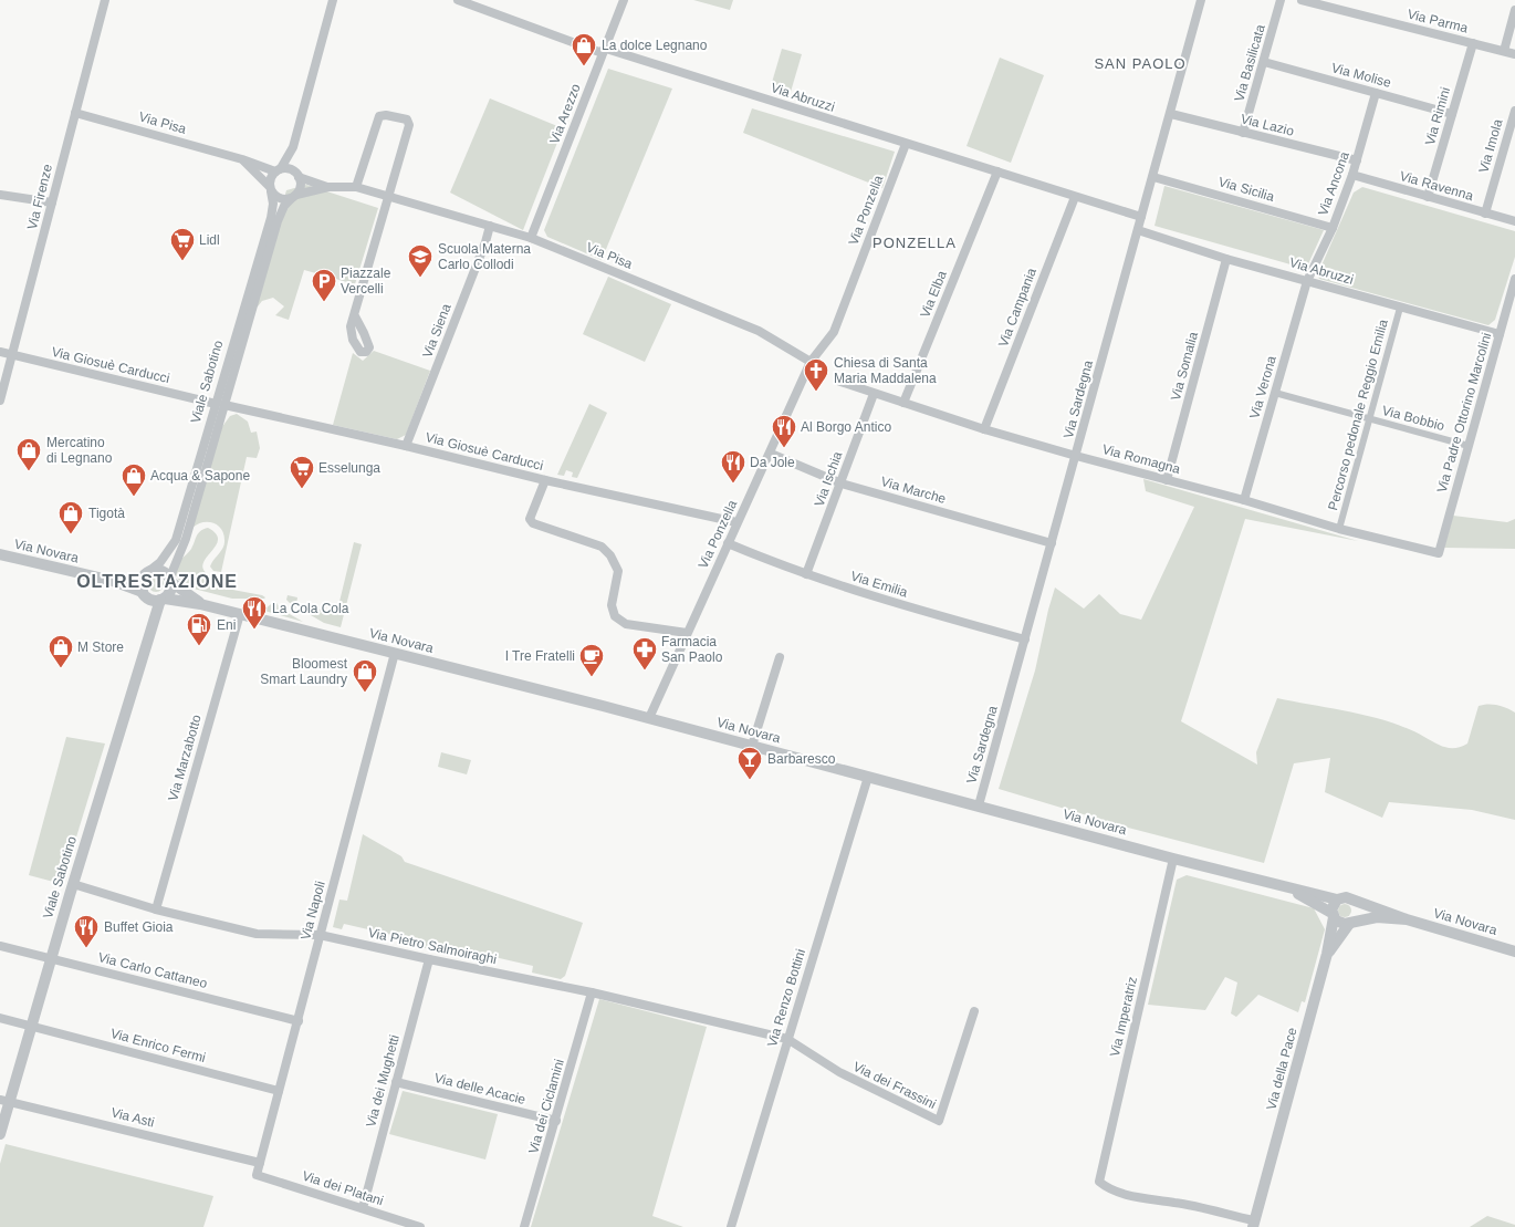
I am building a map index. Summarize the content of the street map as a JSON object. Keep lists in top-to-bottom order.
{
  "streets": {
    "street": [
      "Via Parma",
      "Via Basilicata",
      "Via Molise",
      "Via Abruzzi",
      "Via Arezzo",
      "Via Rimini",
      "Via Pisa",
      "Via Lazio",
      "Via Imola",
      "Via Ancona",
      "Via Ravenna",
      "Via Sicilia",
      "Via Firenze",
      "Via Ponzella",
      "Via Elba",
      "Via Campania",
      "Via Siena",
      "Via Giosuè Carducci",
      "Via Somalia",
      "Viale Sabotino",
      "Via Verona",
      "Via Sardegna",
      "Via Padre Ottorino Marcolini",
      "Percorso pedonale Reggio Emilia",
      "Via Bobbio",
      "Via Romagna",
      "Via Ischia",
      "Via Marche",
      "Via Novara",
      "Via Emilia",
      "Via Marzabotto",
      "Via Napoli",
      "Via Pietro Salmoiraghi",
      "Via Carlo Cattaneo",
      "Via Renzo Bottini",
      "Via Imperatriz",
      "Via Enrico Fermi",
      "Via della Pace",
      "Via dei Mughetti",
      "Via dei Frassini",
      "Via delle Acacie",
      "Via dei Ciclamini",
      "Via Asti",
      "Via dei Platani"
    ]
  },
  "crossings": [
    ["Via Parma", "Via Rimini"],
    ["Via Basilicata", "Via Molise"],
    ["Via Basilicata", "Via Lazio"],
    ["Via Molise", "Via Rimini"],
    ["Via Molise", "Via Ancona"],
    ["Via Abruzzi", "Via Arezzo"],
    ["Via Abruzzi", "Via Ancona"],
    ["Via Abruzzi", "Via Ponzella"],
    ["Via Abruzzi", "Via Elba"],
    ["Via Abruzzi", "Via Campania"],
    ["Via Abruzzi", "Via Somalia"],
    ["Via Abruzzi", "Via Verona"],
    ["Via Abruzzi", "Via Sardegna"],
    ["Via Abruzzi", "Via Padre Ottorino Marcolini"],
    ["Via Abruzzi", "Percorso pedonale Reggio Emilia"],
    ["Via Arezzo", "Via Pisa"],
    ["Via Rimini", "Via Ravenna"],
    ["Via Pisa", "Via Firenze"],
    ["Via Pisa", "Via Ponzella"],
    ["Via Pisa", "Via Siena"],
    ["Via Pisa", "Viale Sabotino"],
    ["Via Lazio", "Via Ancona"],
    ["Via Lazio", "Via Sardegna"],
    ["Via Imola", "Via Ravenna"],
    ["Via Ancona", "Via Ravenna"],
    ["Via Ancona", "Via Sicilia"],
    ["Via Ancona", "Via Verona"],
    ["Via Sicilia", "Via Sardegna"],
    ["Via Firenze", "Via Giosuè Carducci"],
    ["Via Ponzella", "Via Giosuè Carducci"],
    ["Via Ponzella", "Via Marche"],
    ["Via Ponzella", "Via Novara"],
    ["Via Ponzella", "Via Emilia"],
    ["Via Elba", "Via Romagna"],
    ["Via Campania", "Via Romagna"],
    ["Via Siena", "Via Giosuè Carducci"],
    ["Via Giosuè Carducci", "Viale Sabotino"],
    ["Via Somalia", "Via Romagna"],
    ["Viale Sabotino", "Via Novara"],
    ["Viale Sabotino", "Via Pietro Salmoiraghi"],
    ["Viale Sabotino", "Via Carlo Cattaneo"],
    ["Viale Sabotino", "Via Enrico Fermi"],
    ["Viale Sabotino", "Via Asti"],
    ["Via Verona", "Via Bobbio"],
    ["Via Verona", "Via Romagna"],
    ["Via Sardegna", "Via Romagna"],
    ["Via Sardegna", "Via Marche"],
    ["Via Sardegna", "Via Novara"],
    ["Via Sardegna", "Via Emilia"],
    ["Via Padre Ottorino Marcolini", "Via Bobbio"],
    ["Via Padre Ottorino Marcolini", "Via Romagna"],
    ["Percorso pedonale Reggio Emilia", "Via Bobbio"],
    ["Percorso pedonale Reggio Emilia", "Via Romagna"],
    ["Via Romagna", "Via Ischia"],
    ["Via Ischia", "Via Marche"],
    ["Via Ischia", "Via Emilia"],
    ["Via Novara", "Via Marzabotto"],
    ["Via Novara", "Via Napoli"],
    ["Via Novara", "Via Renzo Bottini"],
    ["Via Novara", "Via Imperatriz"],
    ["Via Novara", "Via della Pace"],
    ["Via Marzabotto", "Via Pietro Salmoiraghi"],
    ["Via Napoli", "Via Pietro Salmoiraghi"],
    ["Via Napoli", "Via Carlo Cattaneo"],
    ["Via Napoli", "Via Enrico Fermi"],
    ["Via Napoli", "Via Asti"],
    ["Via Napoli", "Via dei Platani"],
    ["Via Pietro Salmoiraghi", "Via Renzo Bottini"],
    ["Via Pietro Salmoiraghi", "Via dei Mughetti"],
    ["Via Pietro Salmoiraghi", "Via dei Frassini"],
    ["Via Pietro Salmoiraghi", "Via dei Ciclamini"],
    ["Via Renzo Bottini", "Via dei Frassini"],
    ["Via Imperatriz", "Via della Pace"],
    ["Via dei Mughetti", "Via delle Acacie"],
    ["Via dei Mughetti", "Via dei Platani"],
    ["Via delle Acacie", "Via dei Ciclamini"]
  ],
  "districts": ["SAN PAOLO", "PONZELLA", "OLTRESTAZIONE"],
  "places": {
    "shop": [
      "La dolce Legnano",
      "Mercatino di Legnano",
      "Acqua & Sapone",
      "Tigotà",
      "M Store",
      "Bloomest Smart Laundry"
    ],
    "supermarket": ["Lidl", "Esselunga"],
    "school or university": ["Scuola Materna Carlo Collodi"],
    "parking": ["Piazzale Vercelli"],
    "church": ["Chiesa di Santa Maria Maddalena"],
    "restaurant": [
      "Al Borgo Antico",
      "Da Jole",
      "La Cola Cola",
      "Buffet Gioia"
    ],
    "fuel station": ["Eni"],
    "pharmacy": ["Farmacia San Paolo"],
    "cafe": ["I Tre Fratelli"],
    "bar": ["Barbaresco"]
  }
}
